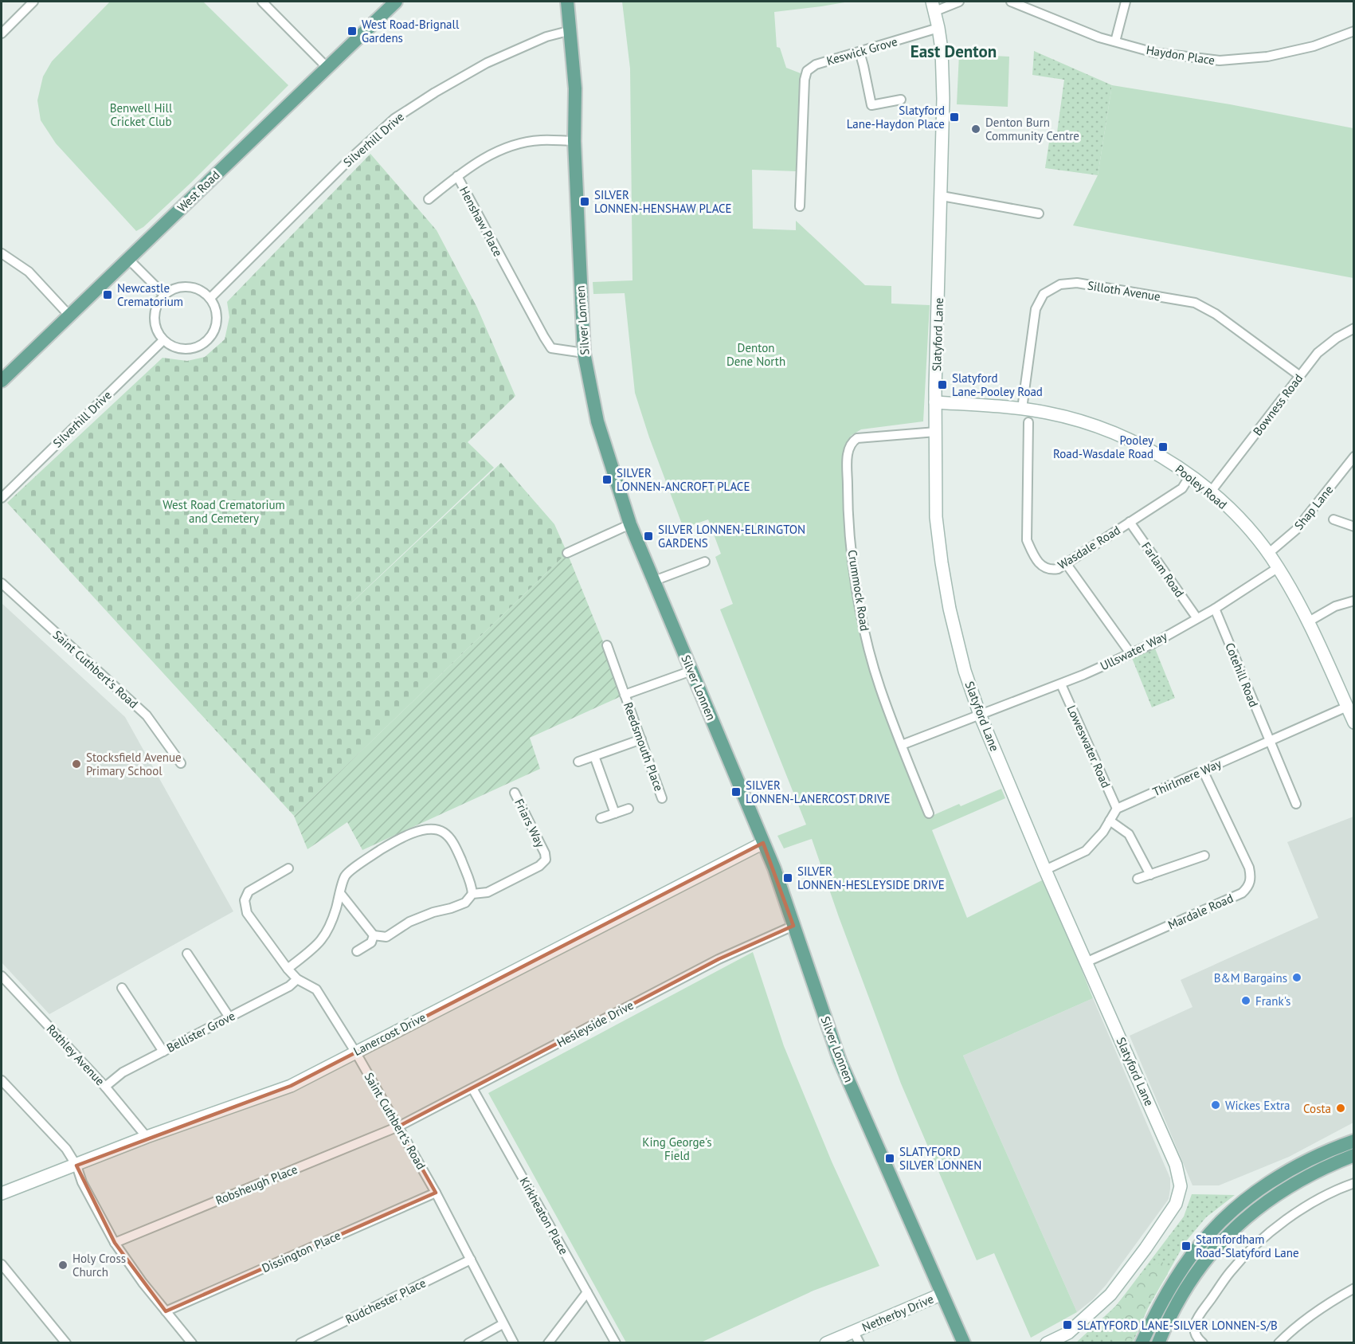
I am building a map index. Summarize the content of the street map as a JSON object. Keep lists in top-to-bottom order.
{
  "streets": {
    "main road": ["West Road", "Silver Lonnen"],
    "street": [
      "Keswick Grove",
      "Haydon Place",
      "Silverhill Drive",
      "Henshaw Place",
      "Silloth Avenue",
      "Slatyford Lane",
      "Bowness Road",
      "Pooley Road",
      "Shap Lane",
      "Wasdale Road",
      "Farlam Road",
      "Crummock Road",
      "Ullswater Way",
      "Saint Cuthbert's Road",
      "Cotehill Road",
      "Reedsmouth Place",
      "Loweswater Road",
      "Thirlmere Way",
      "Friars Way",
      "Mardale Road",
      "Hesleyside Drive",
      "Bellister Grove",
      "Lanercost Drive",
      "Rothley Avenue",
      "Robsheugh Place",
      "Kirkheaton Place",
      "Dissington Place",
      "Rudchester Place",
      "Netherby Drive"
    ]
  },
  "crossings": [
    ["Keswick Grove", "Slatyford Lane"],
    ["Silverhill Drive", "Silver Lonnen"],
    ["Henshaw Place", "Silver Lonnen"],
    ["Silloth Avenue", "Bowness Road"],
    ["Silloth Avenue", "Pooley Road"],
    ["Silver Lonnen", "Reedsmouth Place"],
    ["Silver Lonnen", "Hesleyside Drive"],
    ["Silver Lonnen", "Lanercost Drive"],
    ["Silver Lonnen", "Netherby Drive"],
    ["Slatyford Lane", "Pooley Road"],
    ["Slatyford Lane", "Crummock Road"],
    ["Slatyford Lane", "Ullswater Way"],
    ["Slatyford Lane", "Mardale Road"],
    ["Bowness Road", "Pooley Road"],
    ["Pooley Road", "Shap Lane"],
    ["Pooley Road", "Wasdale Road"],
    ["Pooley Road", "Ullswater Way"],
    ["Pooley Road", "Thirlmere Way"],
    ["Wasdale Road", "Farlam Road"],
    ["Farlam Road", "Ullswater Way"],
    ["Crummock Road", "Ullswater Way"],
    ["Ullswater Way", "Cotehill Road"],
    ["Ullswater Way", "Loweswater Road"],
    ["Saint Cuthbert's Road", "Hesleyside Drive"],
    ["Saint Cuthbert's Road", "Bellister Grove"],
    ["Saint Cuthbert's Road", "Lanercost Drive"],
    ["Saint Cuthbert's Road", "Robsheugh Place"],
    ["Saint Cuthbert's Road", "Dissington Place"],
    ["Saint Cuthbert's Road", "Rudchester Place"],
    ["Cotehill Road", "Thirlmere Way"],
    ["Loweswater Road", "Thirlmere Way"],
    ["Thirlmere Way", "Mardale Road"],
    ["Hesleyside Drive", "Robsheugh Place"],
    ["Hesleyside Drive", "Kirkheaton Place"],
    ["Bellister Grove", "Rothley Avenue"],
    ["Lanercost Drive", "Rothley Avenue"]
  ],
  "districts": ["East Denton"],
  "parks": [
    "Benwell Hill Cricket Club",
    "Denton Dene North",
    "West Road Crematorium and Cemetery",
    "King George's Field"
  ],
  "places": {
    "transit": [
      "West Road-Brignall Gardens",
      "Slatyford Lane-Haydon Place",
      "SILVER LONNEN-HENSHAW PLACE",
      "Newcastle Crematorium",
      "Slatyford Lane-Pooley Road",
      "Pooley Road-Wasdale Road",
      "SILVER LONNEN-ANCROFT PLACE",
      "SILVER LONNEN-ELRINGTON GARDENS",
      "SILVER LONNEN-LANERCOST DRIVE",
      "SILVER LONNEN-HESLEYSIDE DRIVE",
      "SLATYFORD SILVER LONNEN",
      "Stamfordham Road-Slatyford Lane",
      "SLATYFORD LANE-SILVER LONNEN-S/B"
    ],
    "other": [
      "Denton Burn Community Centre",
      "Stocksfield Avenue Primary School",
      "B&M Bargains",
      "Frank's",
      "Wickes Extra",
      "Costa",
      "Holy Cross Church"
    ]
  }
}
